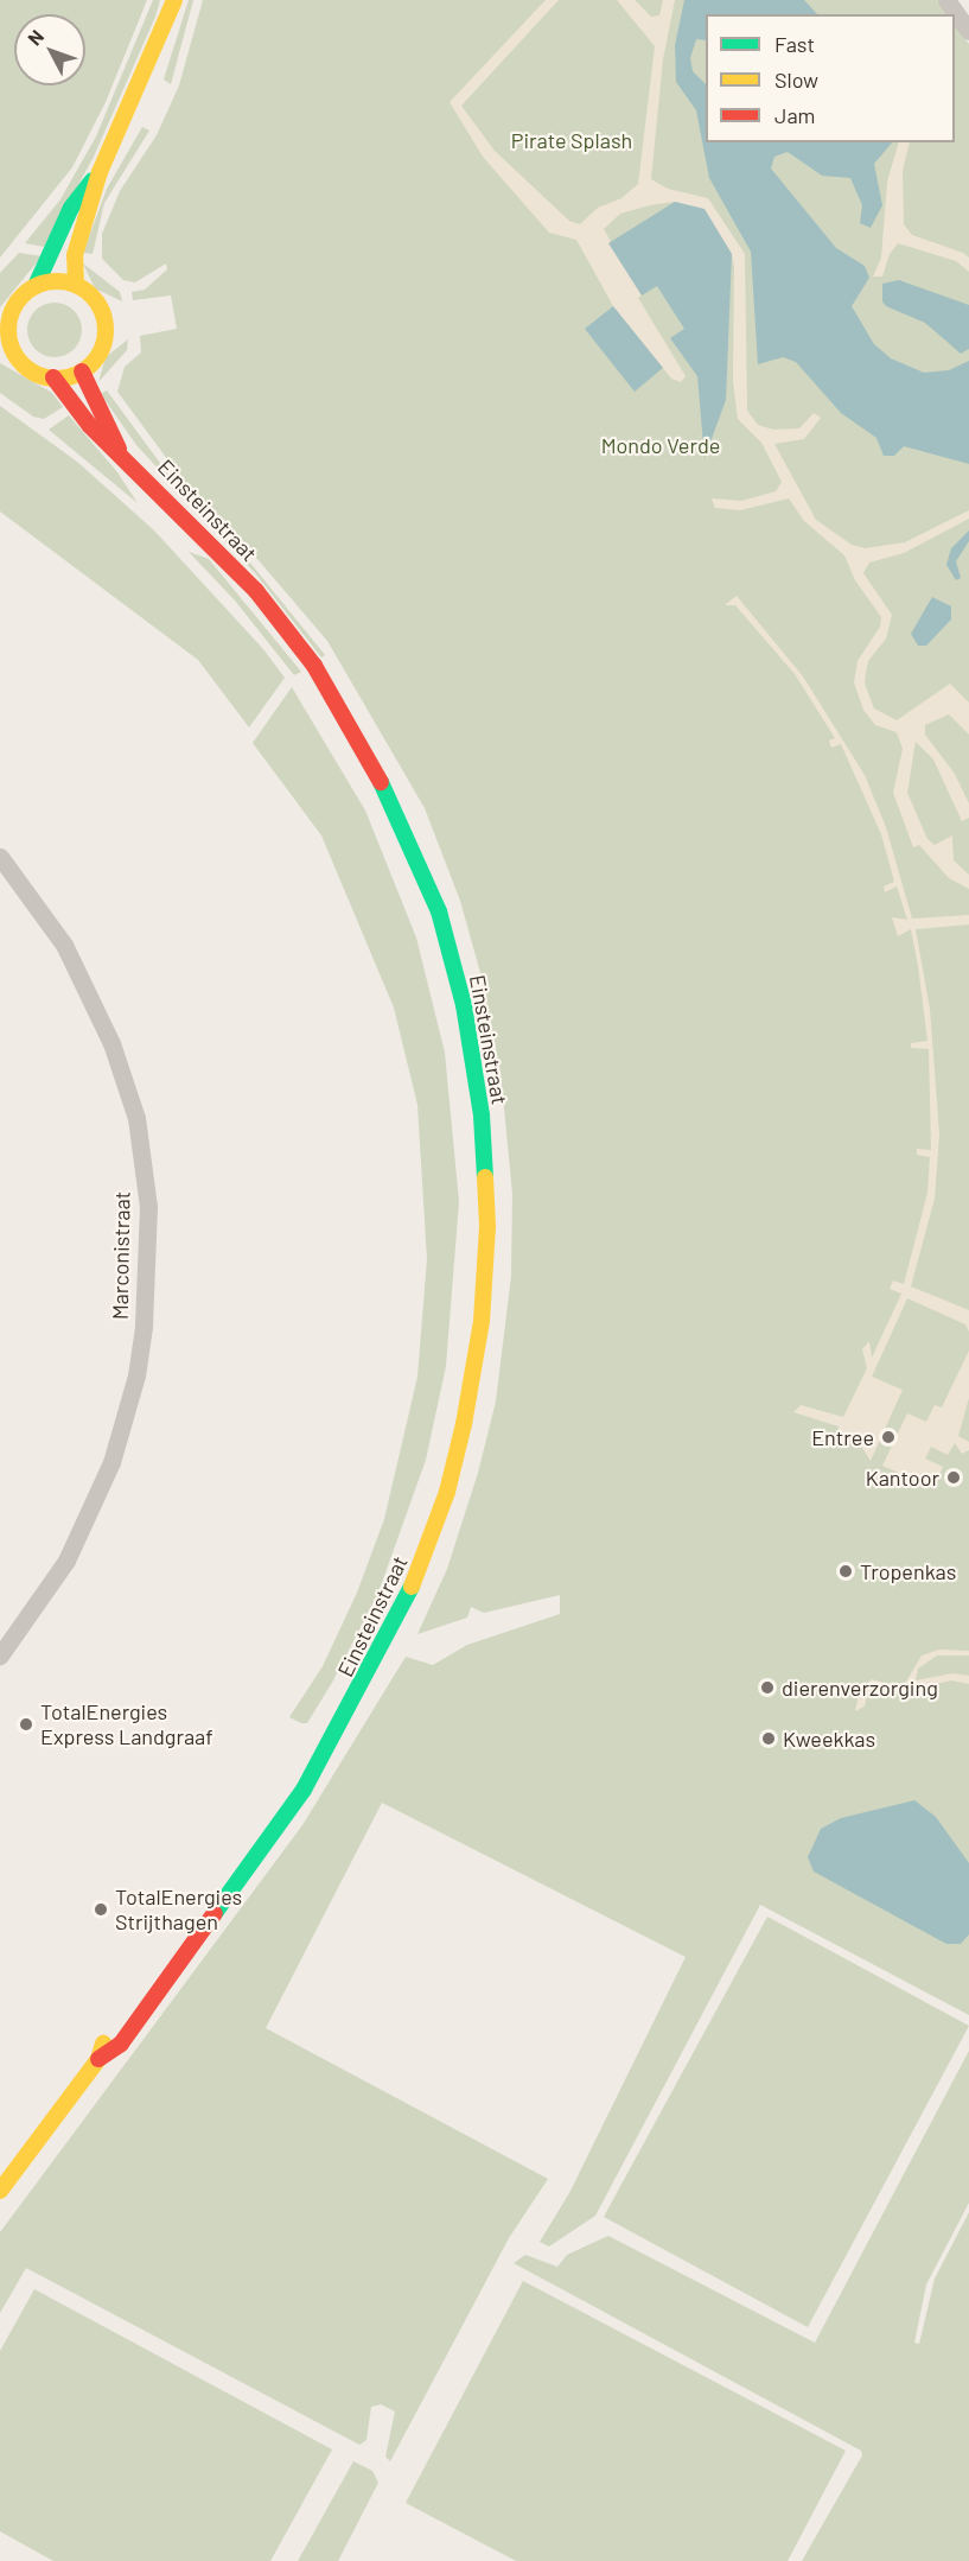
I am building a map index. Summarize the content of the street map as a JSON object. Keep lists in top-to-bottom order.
{
  "streets": {
    "main road": ["Einsteinstraat"],
    "street": ["Marconistraat"]
  },
  "parks": ["Pirate Splash", "Mondo Verde"],
  "places": [
    "Entree",
    "Kantoor",
    "Tropenkas",
    "dierenverzorging",
    "TotalEnergies Express Landgraaf",
    "Kweekkas",
    "TotalEnergies Strijthagen"
  ],
  "legend": ["Fast", "Slow", "Jam"],
  "north": "top left"
}
